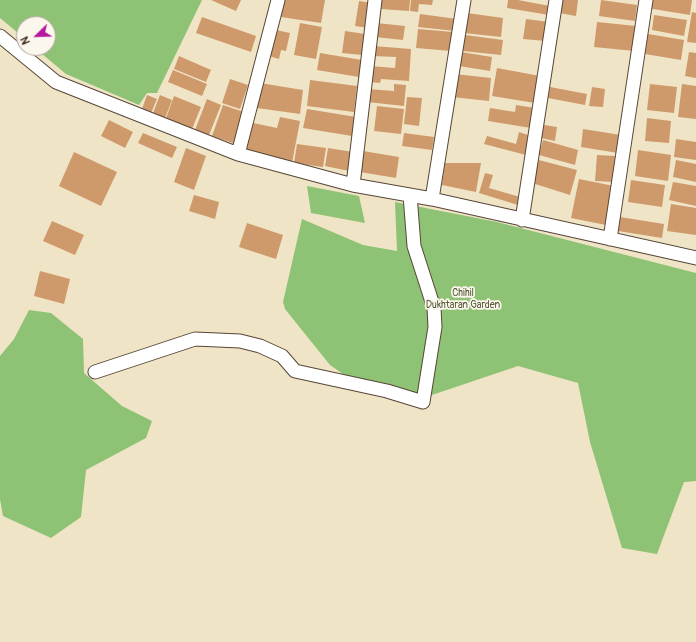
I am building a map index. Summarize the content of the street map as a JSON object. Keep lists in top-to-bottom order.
{
  "parks": ["Chihil Dukhtaran Garden"],
  "north": "bottom left"
}
